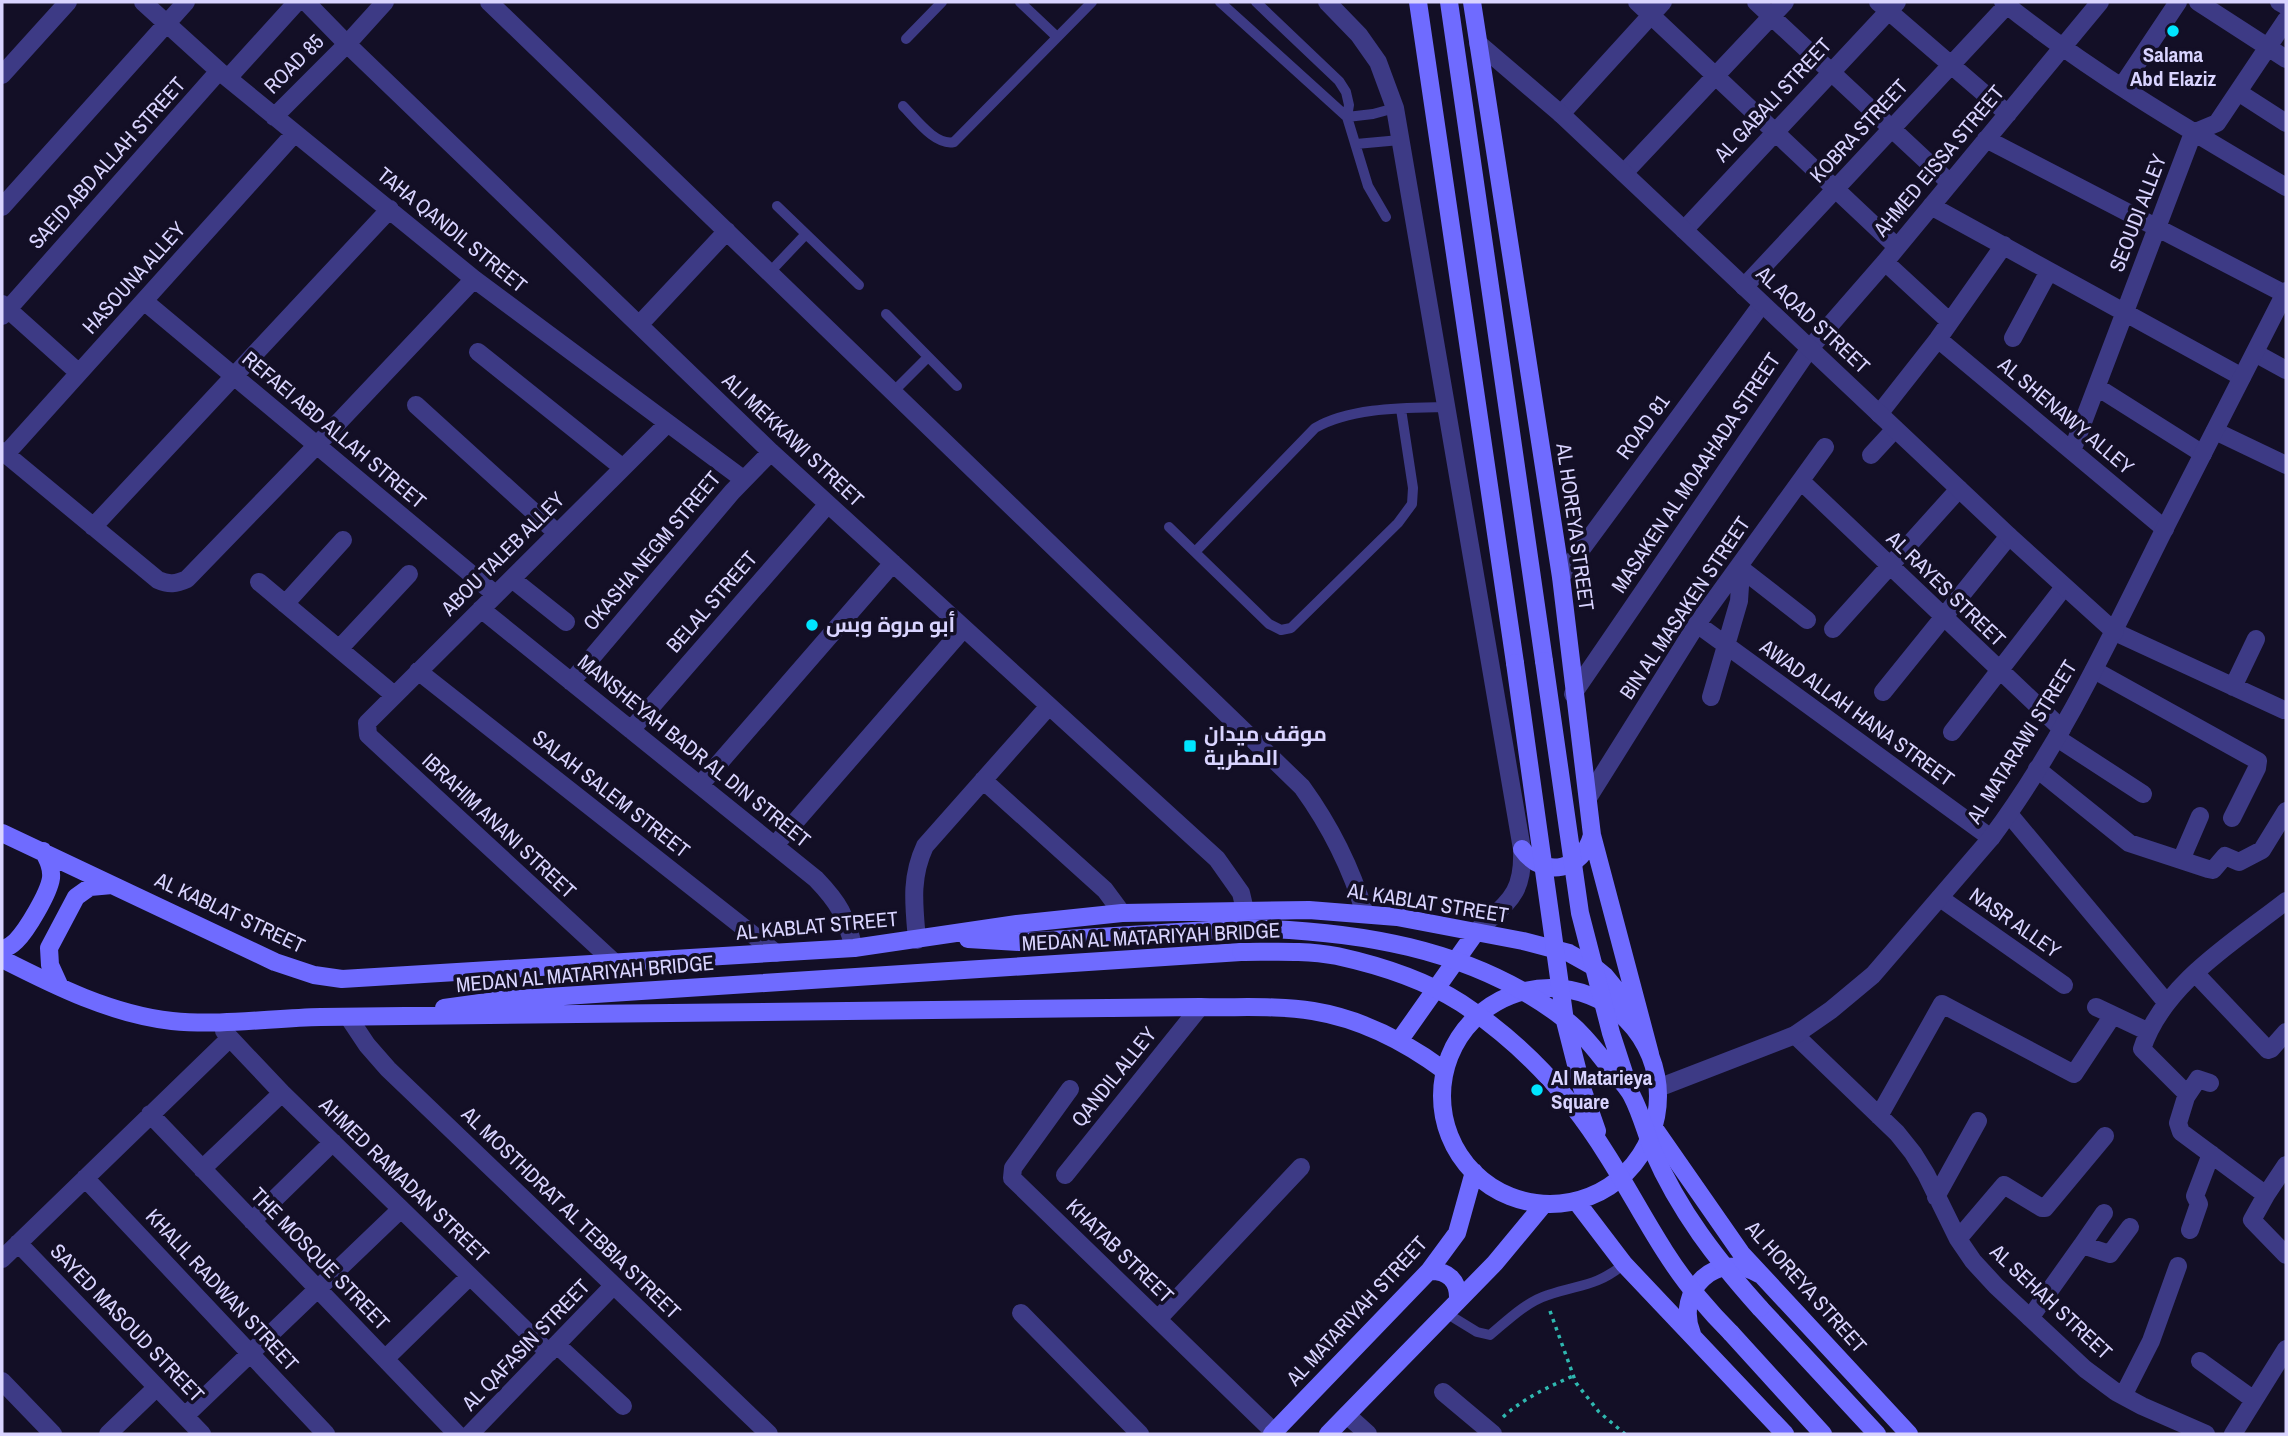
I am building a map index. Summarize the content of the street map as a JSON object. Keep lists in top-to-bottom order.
{
  "streets": {
    "main road": [
      "AL HOREYA STREET",
      "AL KABLAT STREET",
      "MEDAN AL MATARIYAH BRIDGE",
      "AL MATARIYAH STREET"
    ],
    "street": [
      "ROAD 85",
      "AL GABALI STREET",
      "KOBRA STREET",
      "AHMED EISSA STREET",
      "SAEID ABD ALLAH STREET",
      "SEOUDI ALLEY",
      "TAHA QANDIL STREET",
      "HASOUNA ALLEY",
      "AL AQAD STREET",
      "AL SHENAWY ALLEY",
      "ROAD 81",
      "REFAEI ABD ALLAH STREET",
      "ALI MEKKAWI STREET",
      "MASAKEN AL MOAAHADA STREET",
      "OKASHA NEGM STREET",
      "ABOU TALEB ALLEY",
      "AL RAYES STREET",
      "BELAL STREET",
      "BIN AL MASAKEN STREET",
      "AWAD ALLAH HANA STREET",
      "AL MATARAWI STREET",
      "MANSHEYAH BADR AL DIN STREET",
      "SALAH SALEM STREET",
      "IBRAHIM ANANI STREET",
      "NASR ALLEY",
      "QANDIL ALLEY",
      "AHMED RAMADAN STREET",
      "AL MOSTHDRAT AL TEBBIA STREET",
      "KHATAB STREET",
      "THE MOSQUE STREET",
      "KHALIL RADWAN STREET",
      "AL SEHAH STREET",
      "SAYED MASOUD STREET",
      "AL QAFASIN STREET"
    ]
  },
  "crossings": [
    ["ROAD 85", "TAHA QANDIL STREET"],
    ["ROAD 85", "ALI MEKKAWI STREET"],
    ["AL GABALI STREET", "AL AQAD STREET"],
    ["KOBRA STREET", "AL AQAD STREET"],
    ["AHMED EISSA STREET", "AL AQAD STREET"],
    ["AHMED EISSA STREET", "MASAKEN AL MOAAHADA STREET"],
    ["SAEID ABD ALLAH STREET", "TAHA QANDIL STREET"],
    ["SEOUDI ALLEY", "AL SHENAWY ALLEY"],
    ["TAHA QANDIL STREET", "HASOUNA ALLEY"],
    ["TAHA QANDIL STREET", "OKASHA NEGM STREET"],
    ["TAHA QANDIL STREET", "ABOU TALEB ALLEY"],
    ["HASOUNA ALLEY", "REFAEI ABD ALLAH STREET"],
    ["AL AQAD STREET", "ROAD 81"],
    ["AL AQAD STREET", "MASAKEN AL MOAAHADA STREET"],
    ["AL AQAD STREET", "AL HOREYA STREET"],
    ["AL AQAD STREET", "AL MATARAWI STREET"],
    ["AL SHENAWY ALLEY", "AL MATARAWI STREET"],
    ["ROAD 81", "AL HOREYA STREET"],
    ["REFAEI ABD ALLAH STREET", "ABOU TALEB ALLEY"],
    ["ALI MEKKAWI STREET", "OKASHA NEGM STREET"],
    ["ALI MEKKAWI STREET", "BELAL STREET"],
    ["ALI MEKKAWI STREET", "AL KABLAT STREET"],
    ["ALI MEKKAWI STREET", "MEDAN AL MATARIYAH BRIDGE"],
    ["MASAKEN AL MOAAHADA STREET", "AL HOREYA STREET"],
    ["AL HOREYA STREET", "BIN AL MASAKEN STREET"],
    ["AL HOREYA STREET", "AL MATARAWI STREET"],
    ["AL HOREYA STREET", "AL KABLAT STREET"],
    ["AL HOREYA STREET", "AL MATARIYAH STREET"],
    ["OKASHA NEGM STREET", "MANSHEYAH BADR AL DIN STREET"],
    ["ABOU TALEB ALLEY", "MANSHEYAH BADR AL DIN STREET"],
    ["ABOU TALEB ALLEY", "SALAH SALEM STREET"],
    ["ABOU TALEB ALLEY", "IBRAHIM ANANI STREET"],
    ["AL RAYES STREET", "BIN AL MASAKEN STREET"],
    ["AL RAYES STREET", "AL MATARAWI STREET"],
    ["BELAL STREET", "MANSHEYAH BADR AL DIN STREET"],
    ["BIN AL MASAKEN STREET", "AWAD ALLAH HANA STREET"],
    ["AWAD ALLAH HANA STREET", "AL MATARAWI STREET"],
    ["AL MATARAWI STREET", "AL KABLAT STREET"],
    ["AL MATARAWI STREET", "NASR ALLEY"],
    ["AL MATARAWI STREET", "AL SEHAH STREET"],
    ["AL MATARAWI STREET", "AL MATARIYAH STREET"],
    ["MANSHEYAH BADR AL DIN STREET", "AL KABLAT STREET"],
    ["SALAH SALEM STREET", "AL KABLAT STREET"],
    ["IBRAHIM ANANI STREET", "AL KABLAT STREET"],
    ["AL KABLAT STREET", "MEDAN AL MATARIYAH BRIDGE"],
    ["AL KABLAT STREET", "AL MATARIYAH STREET"],
    ["AHMED RAMADAN STREET", "AL QAFASIN STREET"],
    ["AL MOSTHDRAT AL TEBBIA STREET", "AL QAFASIN STREET"],
    ["KHATAB STREET", "AL MATARIYAH STREET"]
  ],
  "places": {
    "other": ["Salama Abd Elaziz", "أبو مروة وبس", "Al Matarieya Square"],
    "transit": ["موقف ميدان المطرية"]
  }
}
